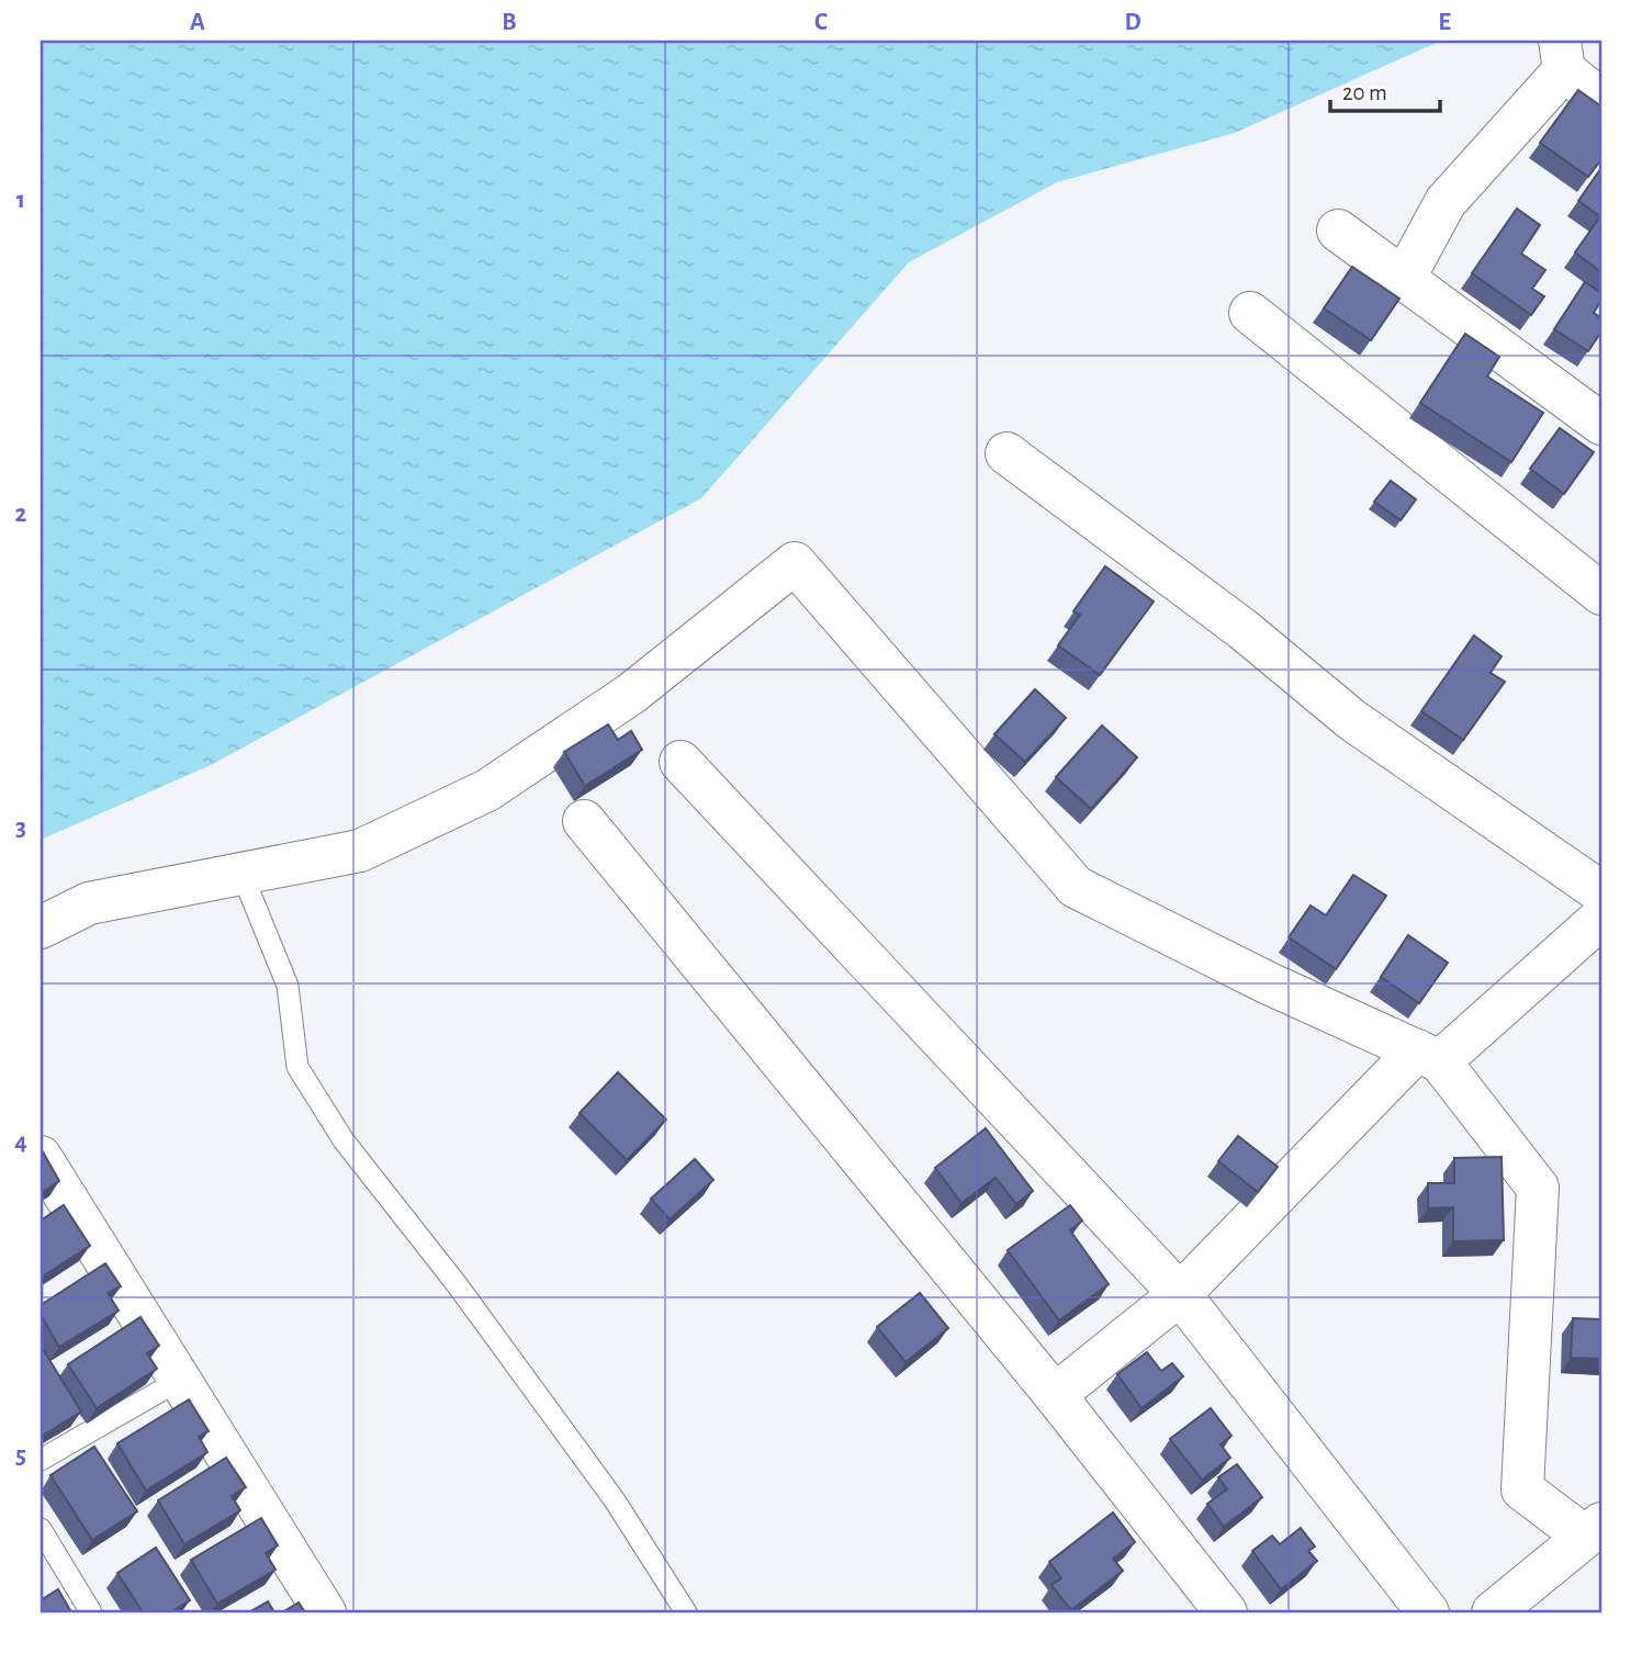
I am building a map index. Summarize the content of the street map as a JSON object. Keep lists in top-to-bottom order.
{
  "scale_bar": "20 m",
  "grid": {
    "columns": [
      "A",
      "B",
      "C",
      "D",
      "E"
    ],
    "rows": [
      "1",
      "2",
      "3",
      "4",
      "5"
    ]
  }
}
